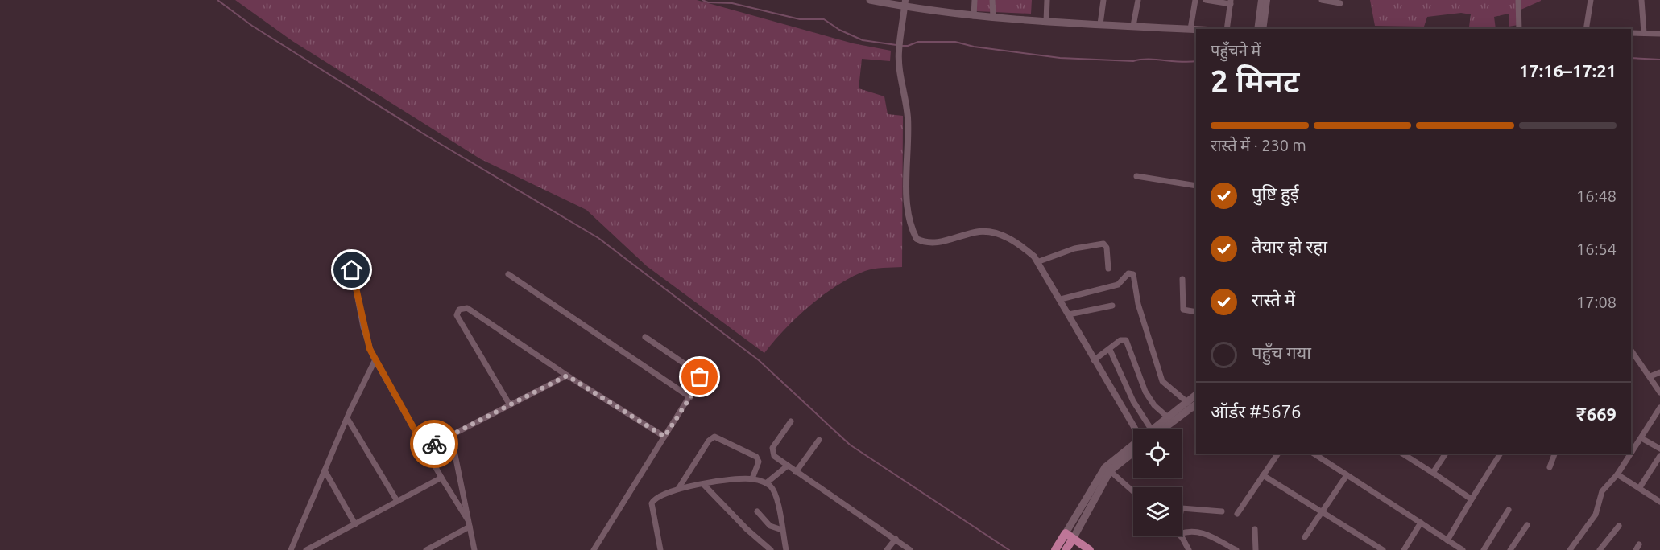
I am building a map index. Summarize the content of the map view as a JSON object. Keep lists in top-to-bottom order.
{
  "page": {
    "heading": ["2 मिनट", "पहुँचने में", "17:16–17:21"],
    "panel": ["ऑर्डर #5676", "₹669"],
    "bar": "रास्ते में · 230 m",
    "list": [
      ["पुष्टि हुई", "16:48"],
      ["तैयार हो रहा", "16:54"],
      ["रास्ते में", "17:08"],
      "पहुँच गया"
    ]
  }
}
